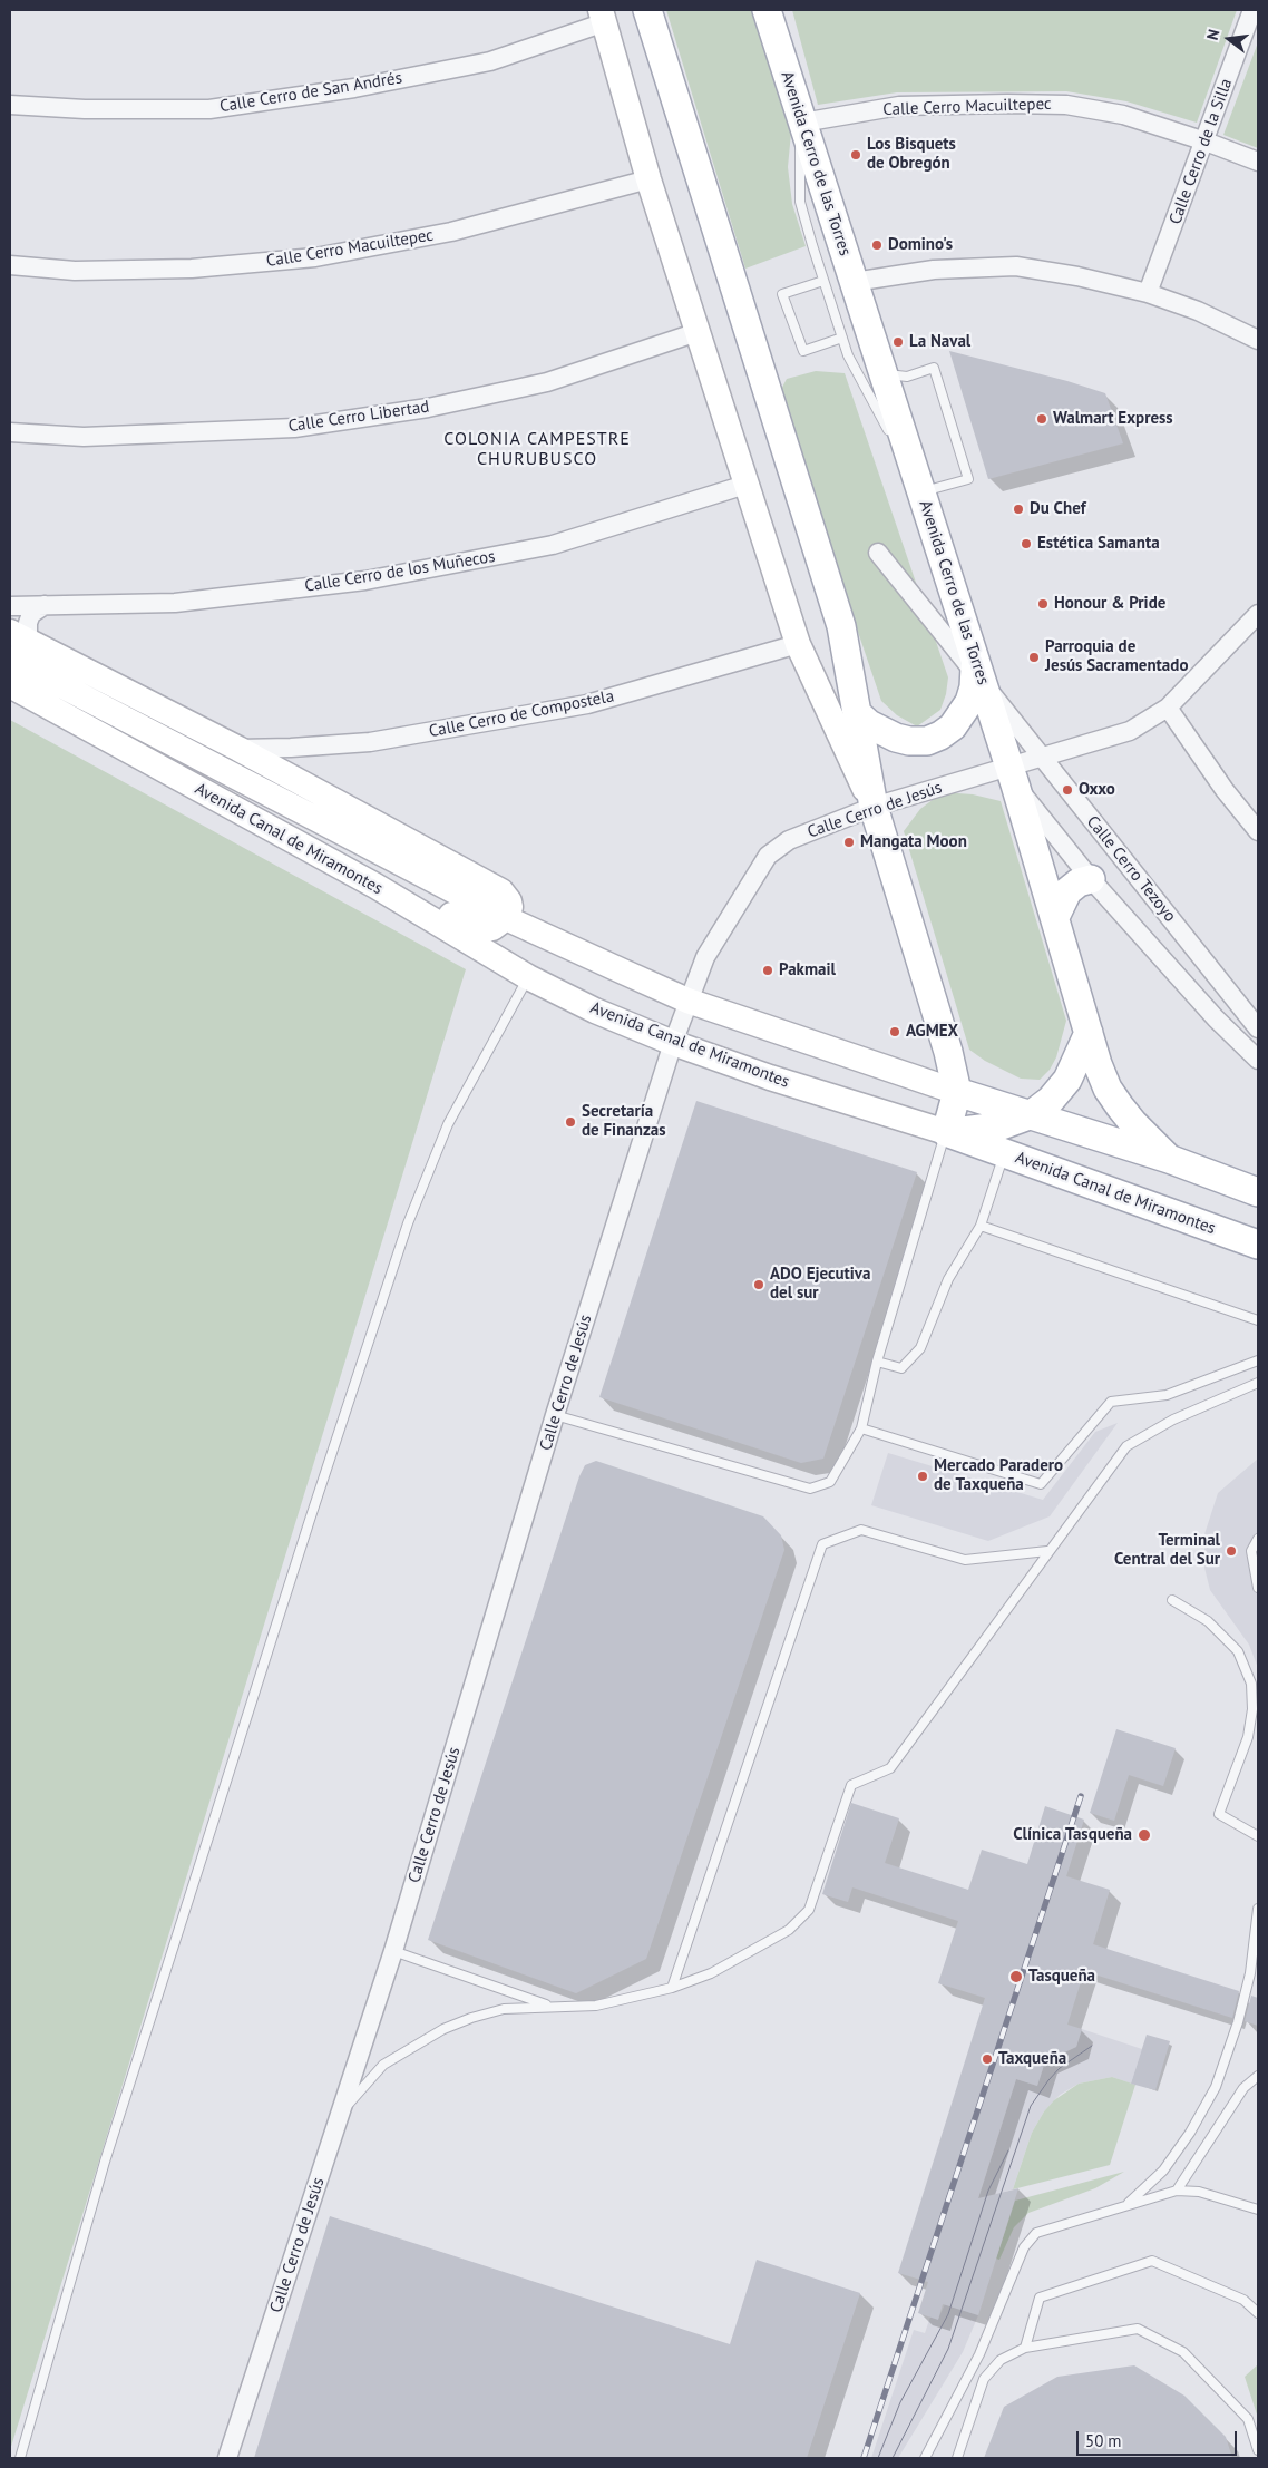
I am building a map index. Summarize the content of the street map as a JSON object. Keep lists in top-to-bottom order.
{
  "streets": {
    "main road": ["Avenida Cerro de las Torres", "Avenida Canal de Miramontes"],
    "street": [
      "Calle Cerro de San Andrés",
      "Calle Cerro Macuiltepec",
      "Calle Cerro de la Silla",
      "Calle Cerro Libertad",
      "Calle Cerro de los Muñecos",
      "Calle Cerro de Compostela",
      "Calle Cerro de Jesús",
      "Calle Cerro Tezoyo"
    ]
  },
  "crossings": [
    ["Calle Cerro Macuiltepec", "Calle Cerro de la Silla"],
    ["Calle Cerro Macuiltepec", "Avenida Cerro de las Torres"],
    ["Avenida Cerro de las Torres", "Calle Cerro de Jesús"],
    ["Avenida Cerro de las Torres", "Avenida Canal de Miramontes"],
    ["Avenida Cerro de las Torres", "Calle Cerro Tezoyo"],
    ["Calle Cerro de Jesús", "Avenida Canal de Miramontes"],
    ["Calle Cerro de Jesús", "Calle Cerro Tezoyo"]
  ],
  "districts": ["COLONIA CAMPESTRE CHURUBUSCO"],
  "places": [
    "Los Bisquets de Obregón",
    "Domino's",
    "La Naval",
    "Walmart Express",
    "Du Chef",
    "Estética Samanta",
    "Honour & Pride",
    "Parroquia de Jesús Sacramentado",
    "Oxxo",
    "Mangata Moon",
    "Pakmail",
    "AGMEX",
    "Secretaría de Finanzas",
    "ADO Ejecutiva del sur",
    "Mercado Paradero de Taxqueña",
    "Terminal Central del Sur",
    "Clínica Tasqueña",
    "Tasqueña",
    "Taxqueña"
  ],
  "scale_bar": "50 m",
  "north": "left"
}
